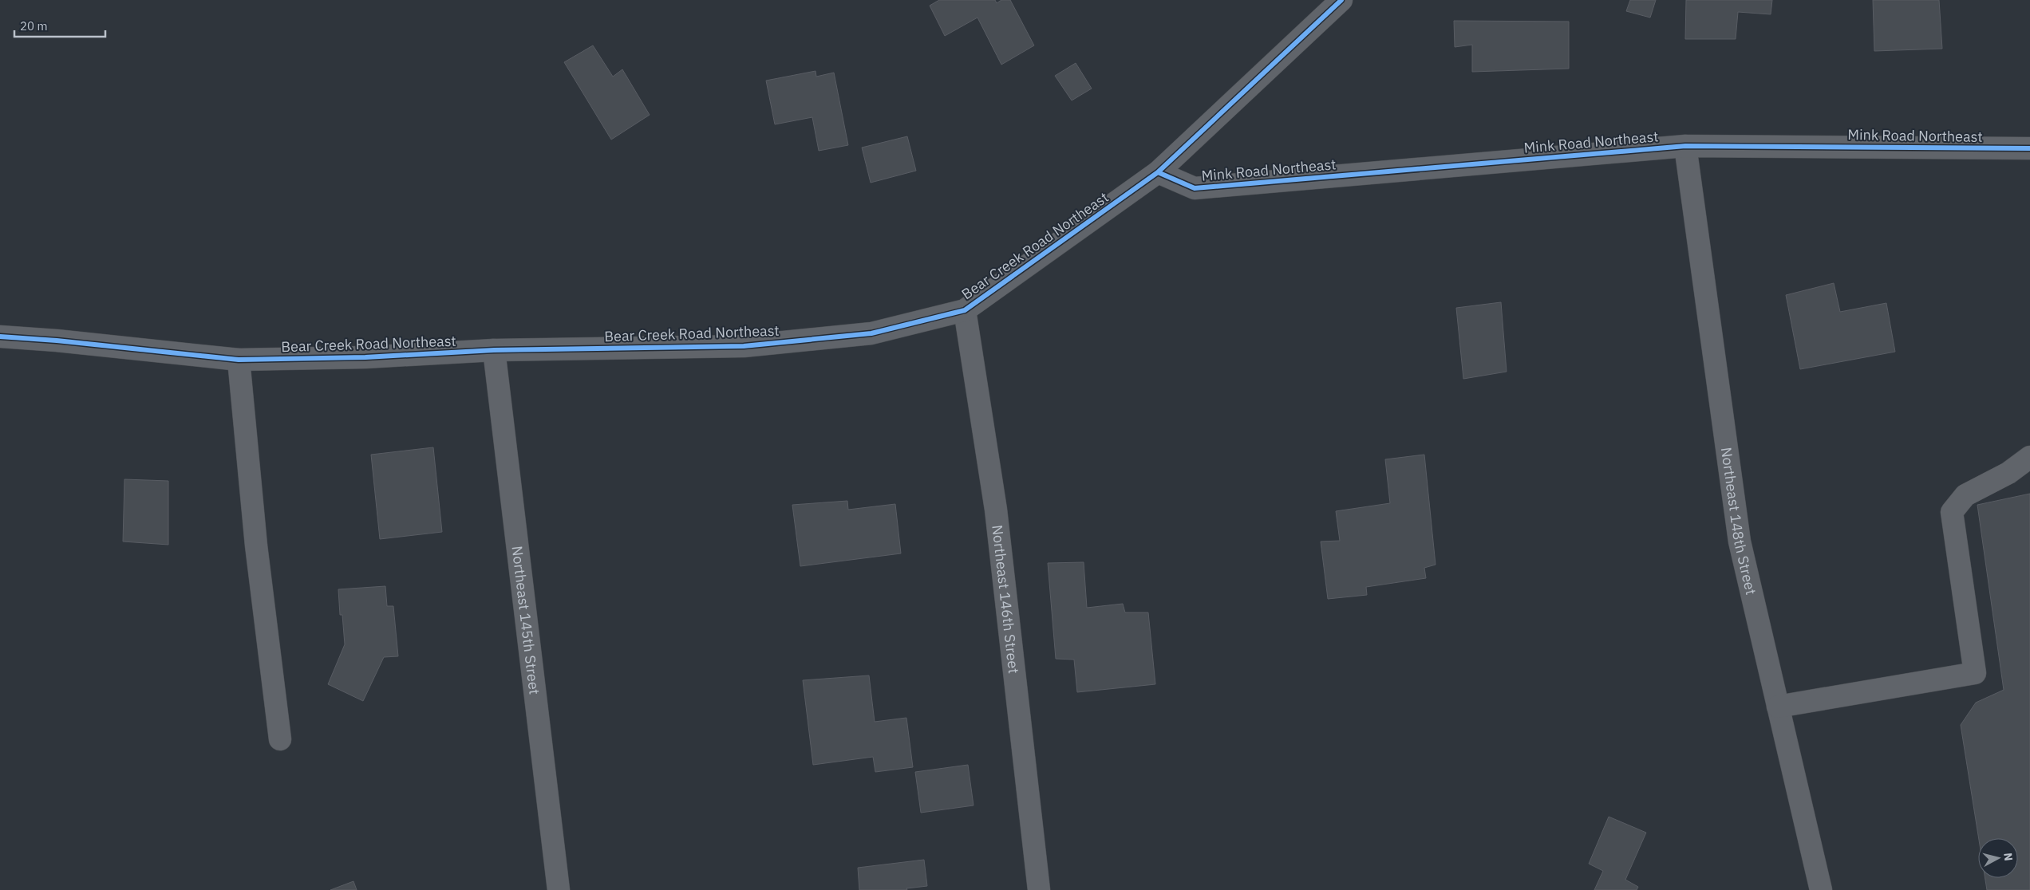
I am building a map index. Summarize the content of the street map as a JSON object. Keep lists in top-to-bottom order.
{
  "streets": {
    "street": [
      "Mink Road Northeast",
      "Bear Creek Road Northeast",
      "Northeast 148th Street",
      "Northeast 146th Street",
      "Northeast 145th Street"
    ]
  },
  "crossings": [
    ["Mink Road Northeast", "Bear Creek Road Northeast"],
    ["Mink Road Northeast", "Northeast 148th Street"],
    ["Bear Creek Road Northeast", "Northeast 146th Street"],
    ["Bear Creek Road Northeast", "Northeast 145th Street"]
  ],
  "scale_bar": "20 m",
  "north": "right"
}
